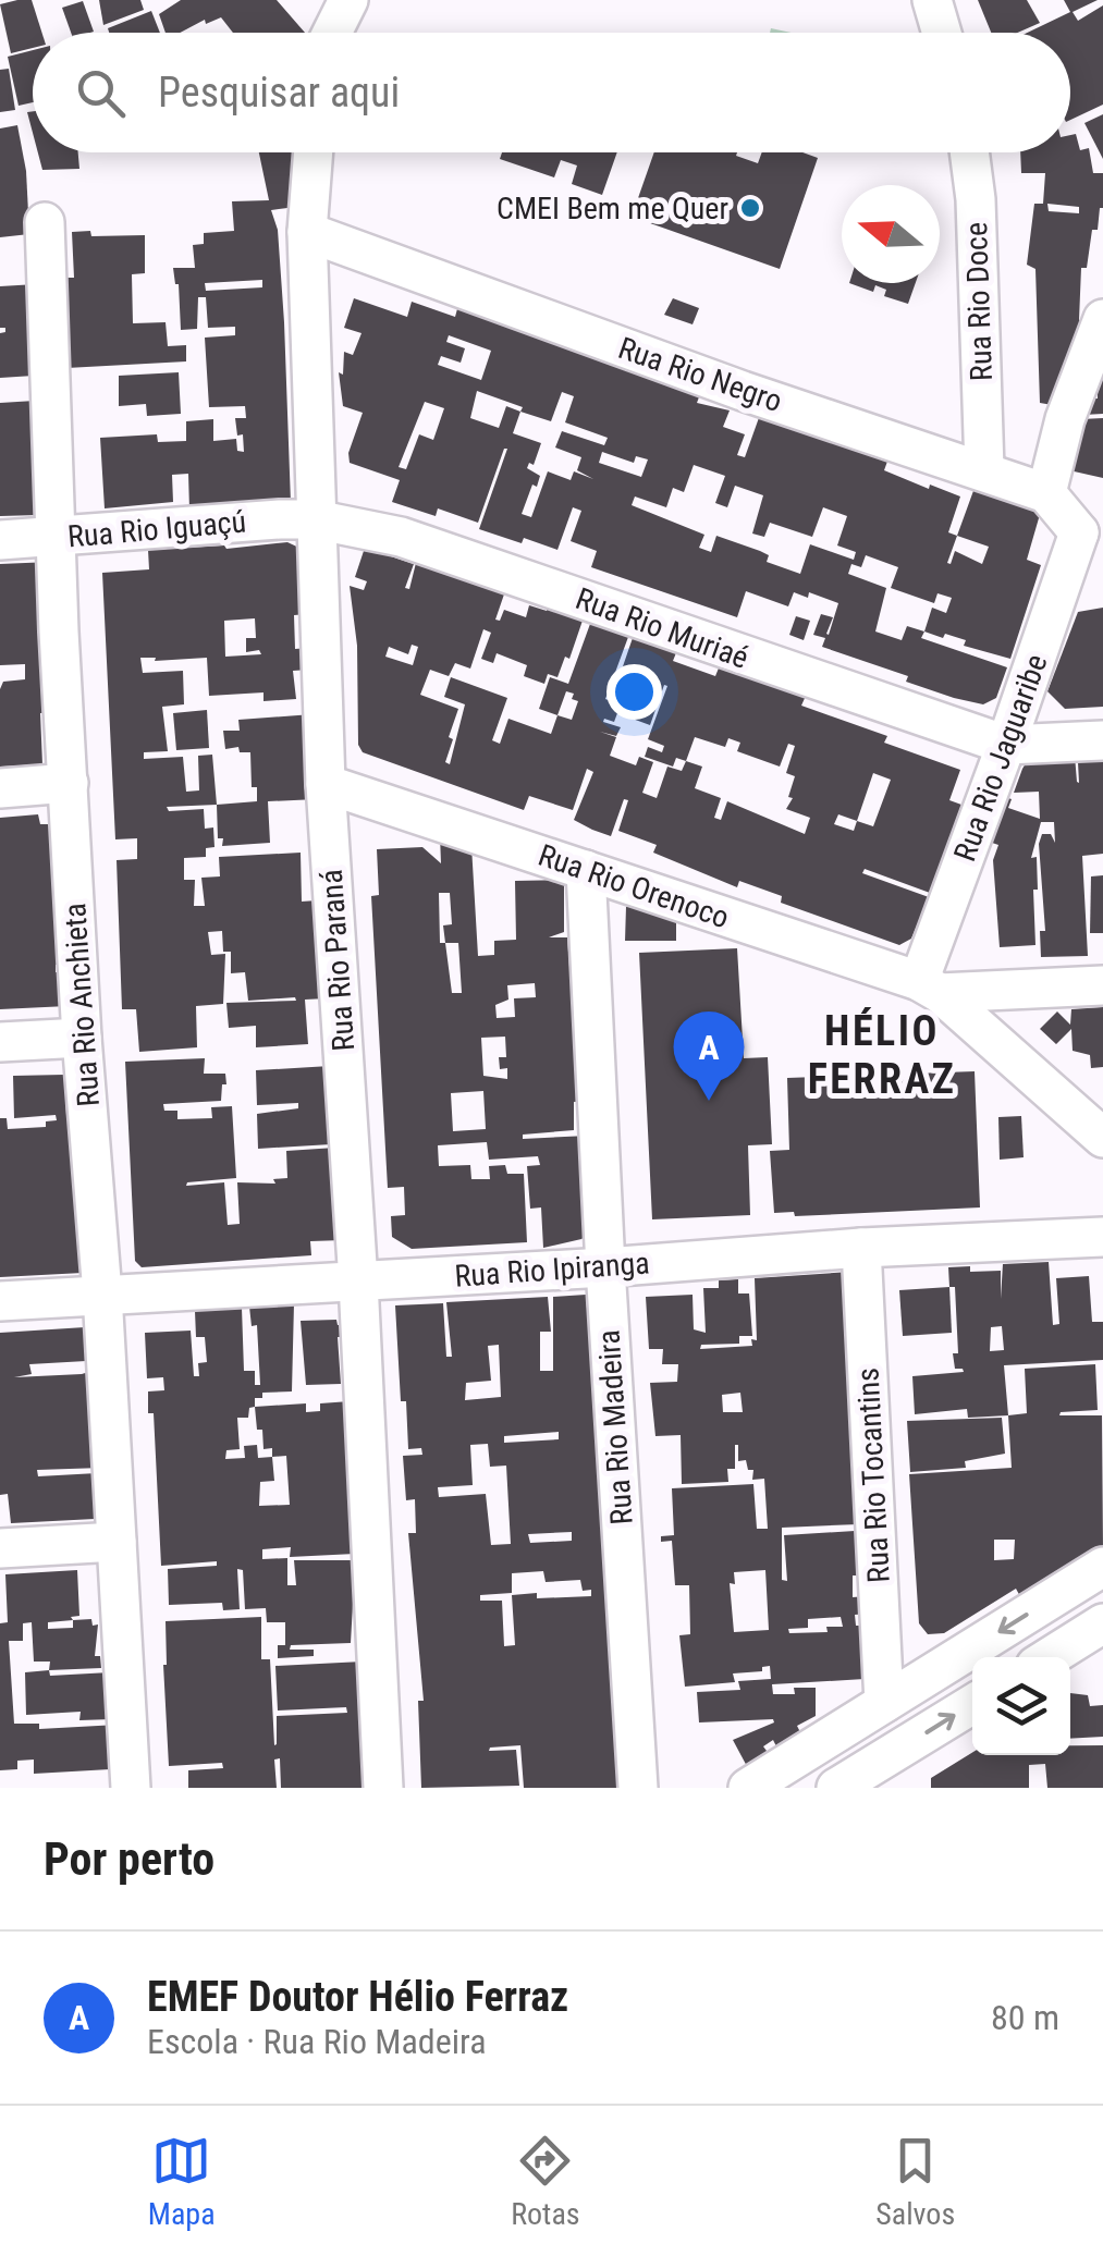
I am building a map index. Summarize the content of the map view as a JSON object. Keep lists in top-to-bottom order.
{
  "streets": {
    "street": [
      "Rua Rio Doce",
      "Rua Rio Negro",
      "Rua Rio Iguaçú",
      "Rua Rio Muriaé",
      "Rua Rio Jaguaribe",
      "Rua Rio Orenoco",
      "Rua Rio Paraná",
      "Rua Rio Anchieta",
      "Rua Rio Ipiranga",
      "Rua Rio Madeira",
      "Rua Rio Tocantins"
    ]
  },
  "crossings": [
    ["Rua Rio Doce", "Rua Rio Negro"],
    ["Rua Rio Negro", "Rua Rio Paraná"],
    ["Rua Rio Iguaçú", "Rua Rio Muriaé"],
    ["Rua Rio Iguaçú", "Rua Rio Paraná"],
    ["Rua Rio Iguaçú", "Rua Rio Anchieta"],
    ["Rua Rio Muriaé", "Rua Rio Jaguaribe"],
    ["Rua Rio Muriaé", "Rua Rio Paraná"],
    ["Rua Rio Jaguaribe", "Rua Rio Orenoco"],
    ["Rua Rio Orenoco", "Rua Rio Paraná"],
    ["Rua Rio Orenoco", "Rua Rio Madeira"],
    ["Rua Rio Paraná", "Rua Rio Ipiranga"],
    ["Rua Rio Anchieta", "Rua Rio Ipiranga"],
    ["Rua Rio Ipiranga", "Rua Rio Madeira"],
    ["Rua Rio Ipiranga", "Rua Rio Tocantins"]
  ],
  "districts": ["HÉLIO FERRAZ"],
  "places": ["CMEI Bem me Quer"],
  "north": "left",
  "page": {
    "search": "Pesquisar aqui",
    "pins": "A",
    "heading": "Por perto",
    "list": [
      {
        "mark": "A",
        "name": "EMEF Doutor Hélio Ferraz",
        "note": "Escola · Rua Rio Madeira",
        "value": "80 m"
      }
    ],
    "nav": ["Mapa", "Rotas", "Salvos"]
  }
}
